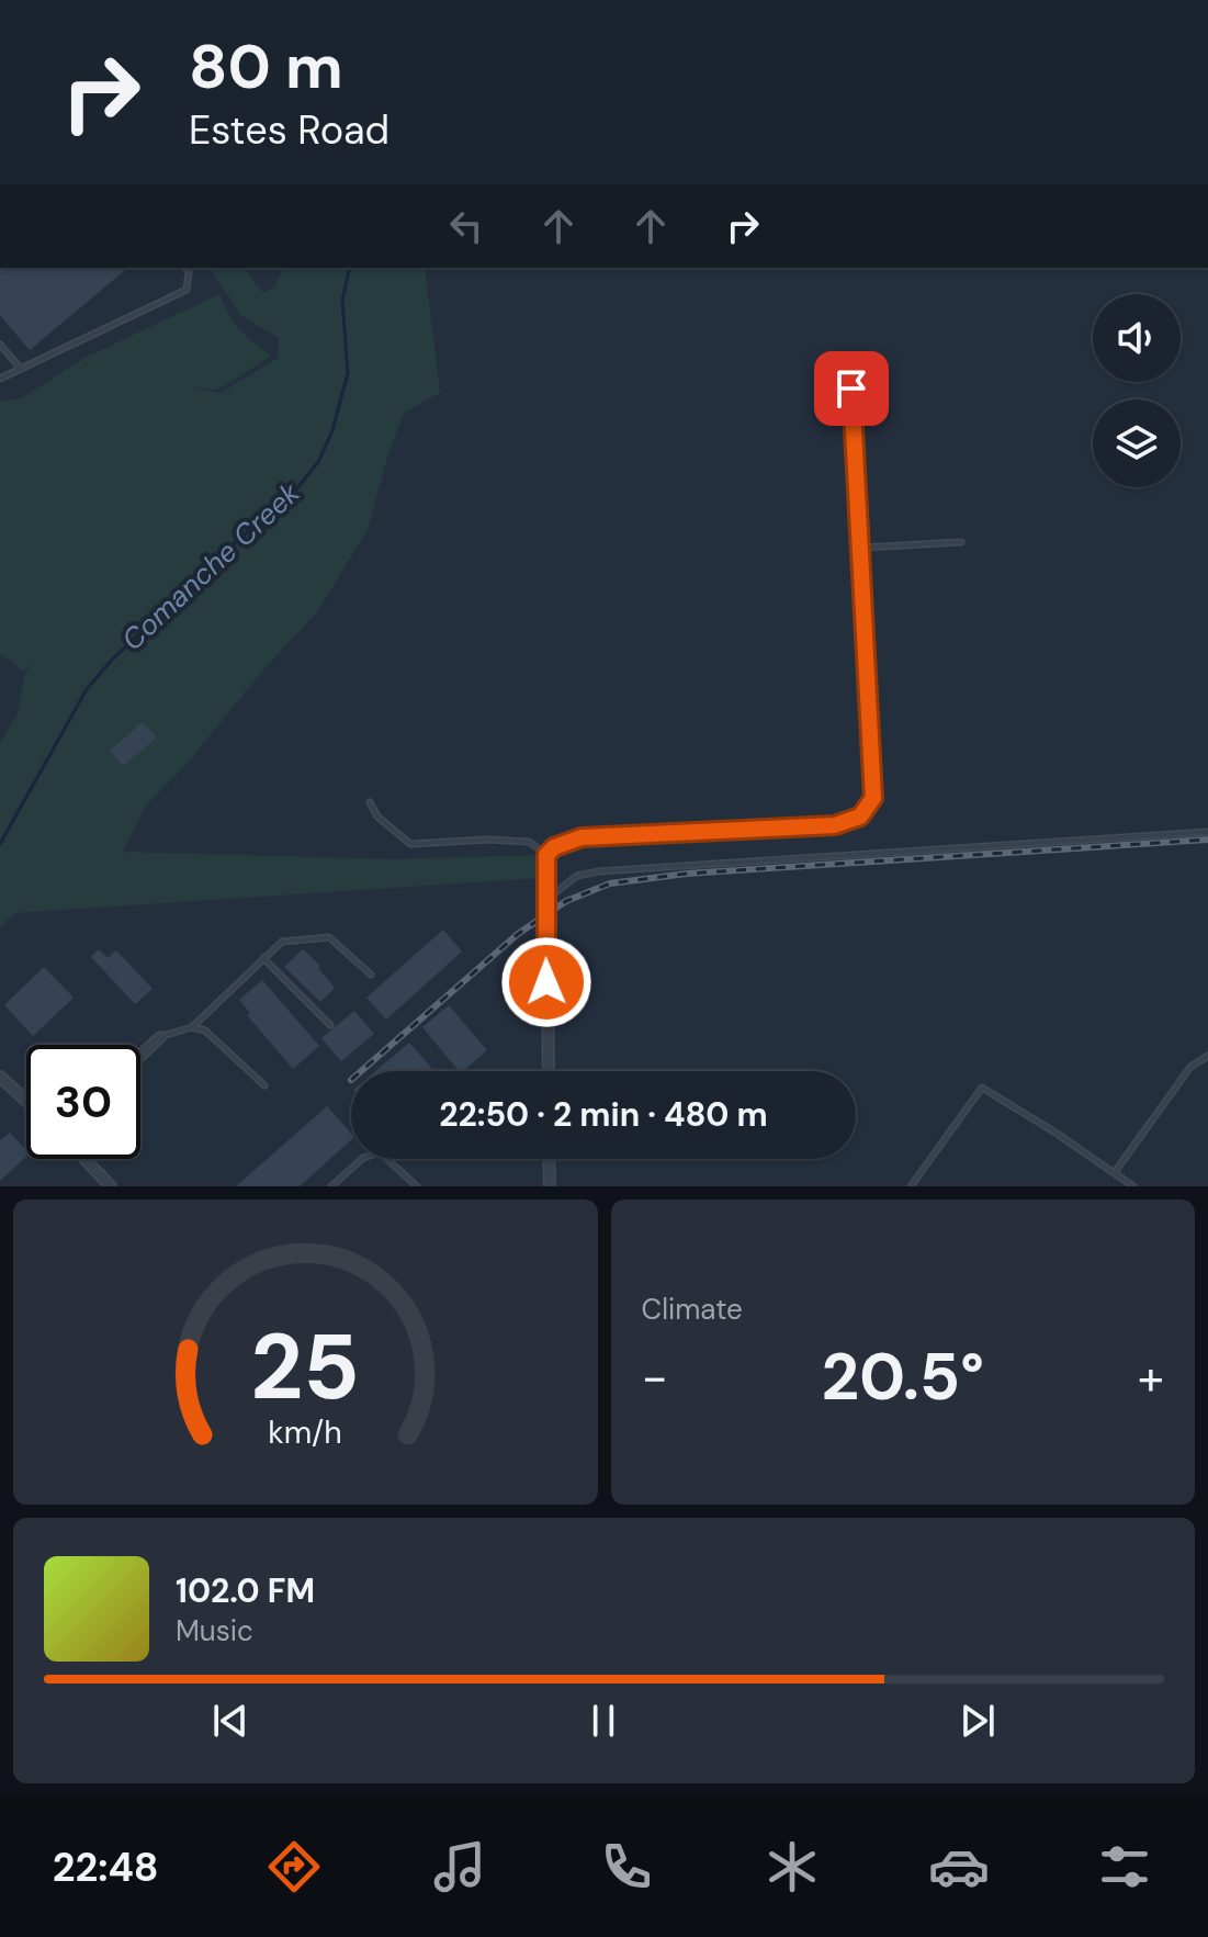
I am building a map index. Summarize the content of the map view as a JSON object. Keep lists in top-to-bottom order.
{
  "water": ["Comanche Creek"],
  "page": {
    "turn": ["80 m", "Estes Road"],
    "limit": "30",
    "trip": "22:50 · 2 min · 480 m",
    "tile": "Climate",
    "heat": ["−", "20.5°", "+"],
    "song": ["102.0 FM", "Music"],
    "tabs": "22:48",
    "gauge": ["25", "km/h"]
  }
}
